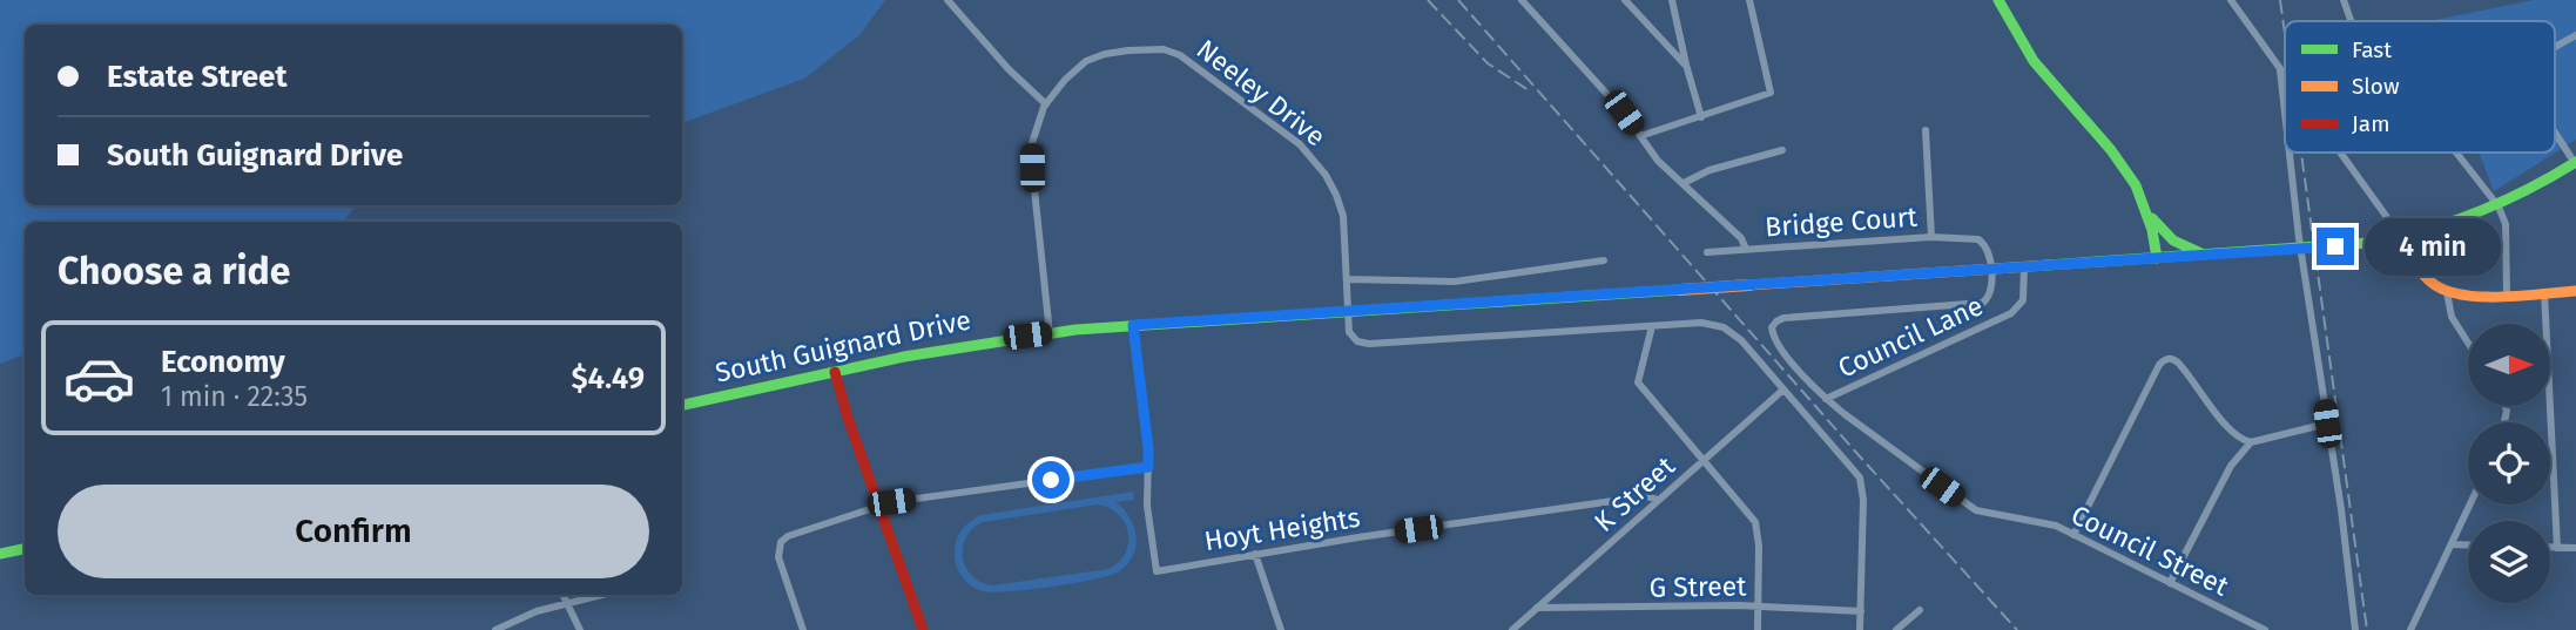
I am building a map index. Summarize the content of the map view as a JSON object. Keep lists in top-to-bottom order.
{
  "streets": {
    "main road": ["South Guignard Drive"],
    "street": [
      "Neeley Drive",
      "Bridge Court",
      "Council Lane",
      "K Street",
      "Hoyt Heights",
      "Council Street",
      "G Street"
    ]
  },
  "crossings": [
    ["Neeley Drive", "South Guignard Drive"],
    ["Council Lane", "South Guignard Drive"],
    ["Council Lane", "Council Street"],
    ["South Guignard Drive", "Council Street"],
    ["K Street", "Hoyt Heights"],
    ["K Street", "G Street"]
  ],
  "legend": ["Fast", "Slow", "Jam"],
  "north": "right",
  "page": {
    "banner": ["Estate Street", "South Guignard Drive"],
    "bubble": "4 min",
    "heading": "Choose a ride",
    "list": [
      {
        "name": "Economy",
        "note": "1 min · 22:35",
        "value": "$4.49"
      }
    ],
    "buttons": "Confirm"
  }
}
